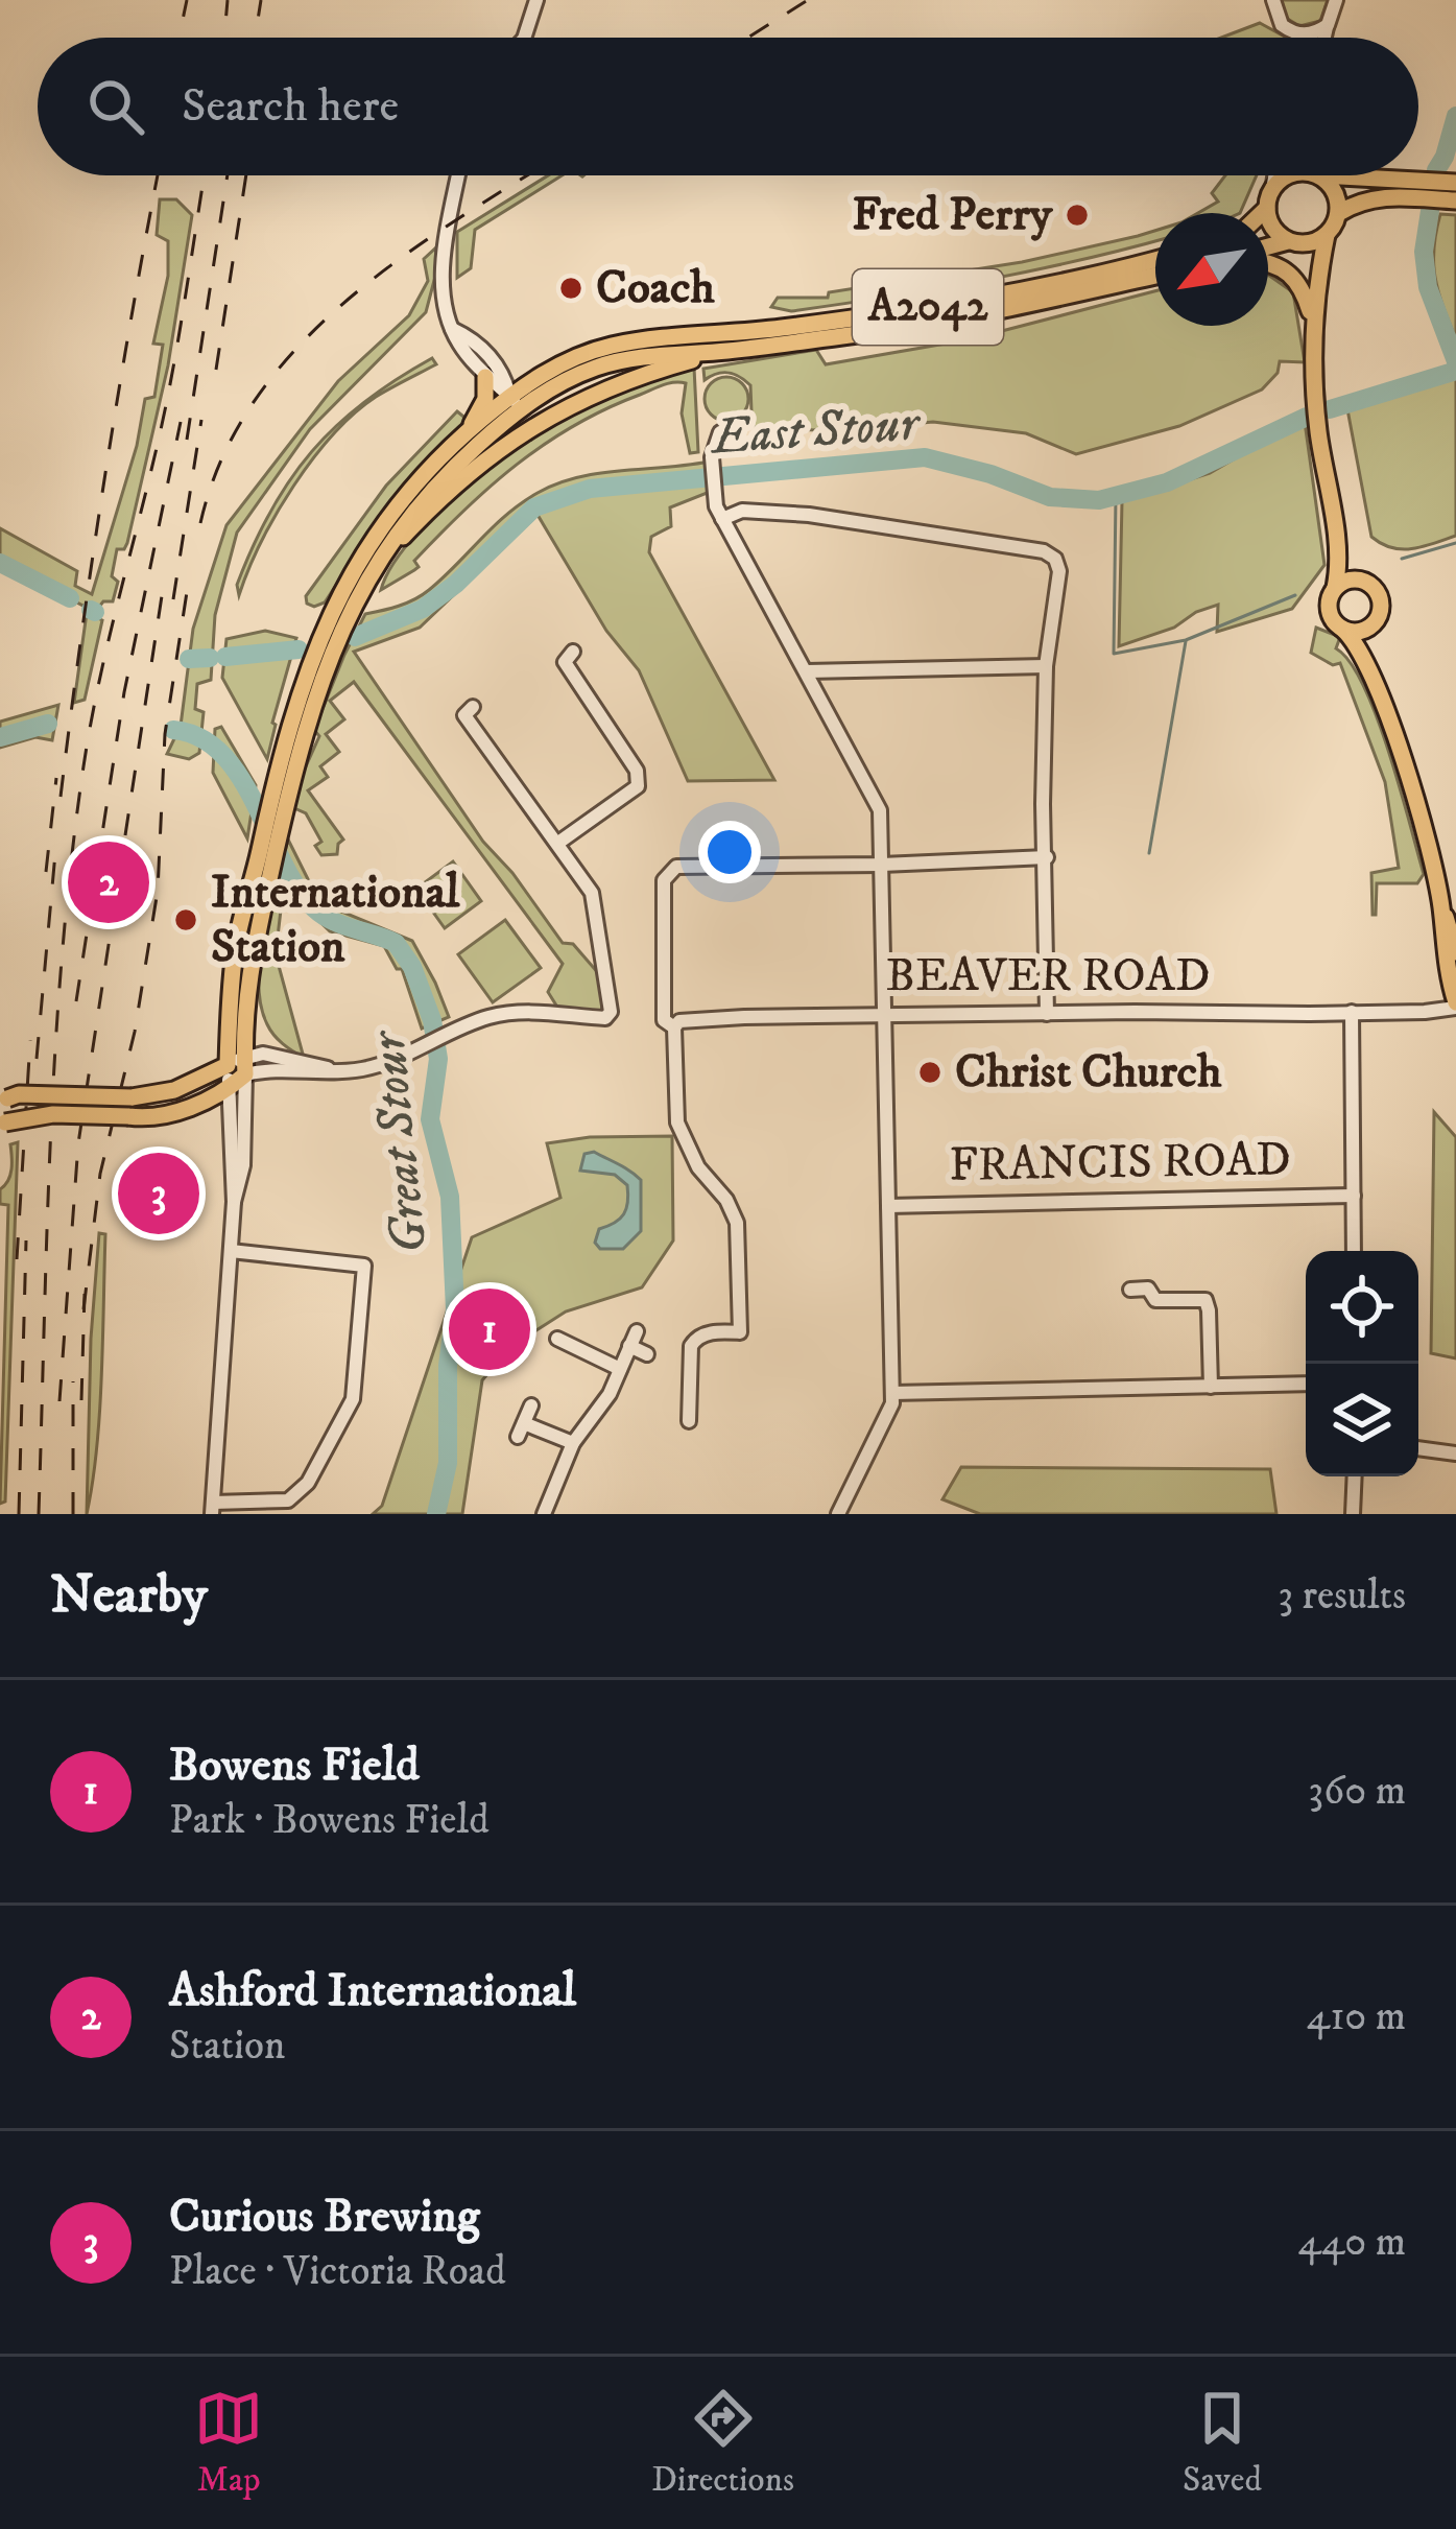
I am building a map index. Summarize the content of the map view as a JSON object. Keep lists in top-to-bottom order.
{
  "streets": {
    "main road": ["A2042"],
    "street": ["BEAVER ROAD", "FRANCIS ROAD"]
  },
  "water": ["East Stour", "Great Stour"],
  "places": [
    "Fred Perry",
    "Coach",
    "International Station",
    "Christ Church"
  ],
  "north": "bottom left",
  "page": {
    "search": "Search here",
    "pins": ["2", "3", "1"],
    "heading": ["Nearby", "3 results"],
    "list": [
      {
        "mark": "1",
        "name": "Bowens Field",
        "note": "Park · Bowens Field",
        "value": "360 m"
      },
      {
        "mark": "2",
        "name": "Ashford International",
        "note": "Station",
        "value": "410 m"
      },
      {
        "mark": "3",
        "name": "Curious Brewing",
        "note": "Place · Victoria Road",
        "value": "440 m"
      }
    ],
    "nav": ["Map", "Directions", "Saved"]
  }
}
